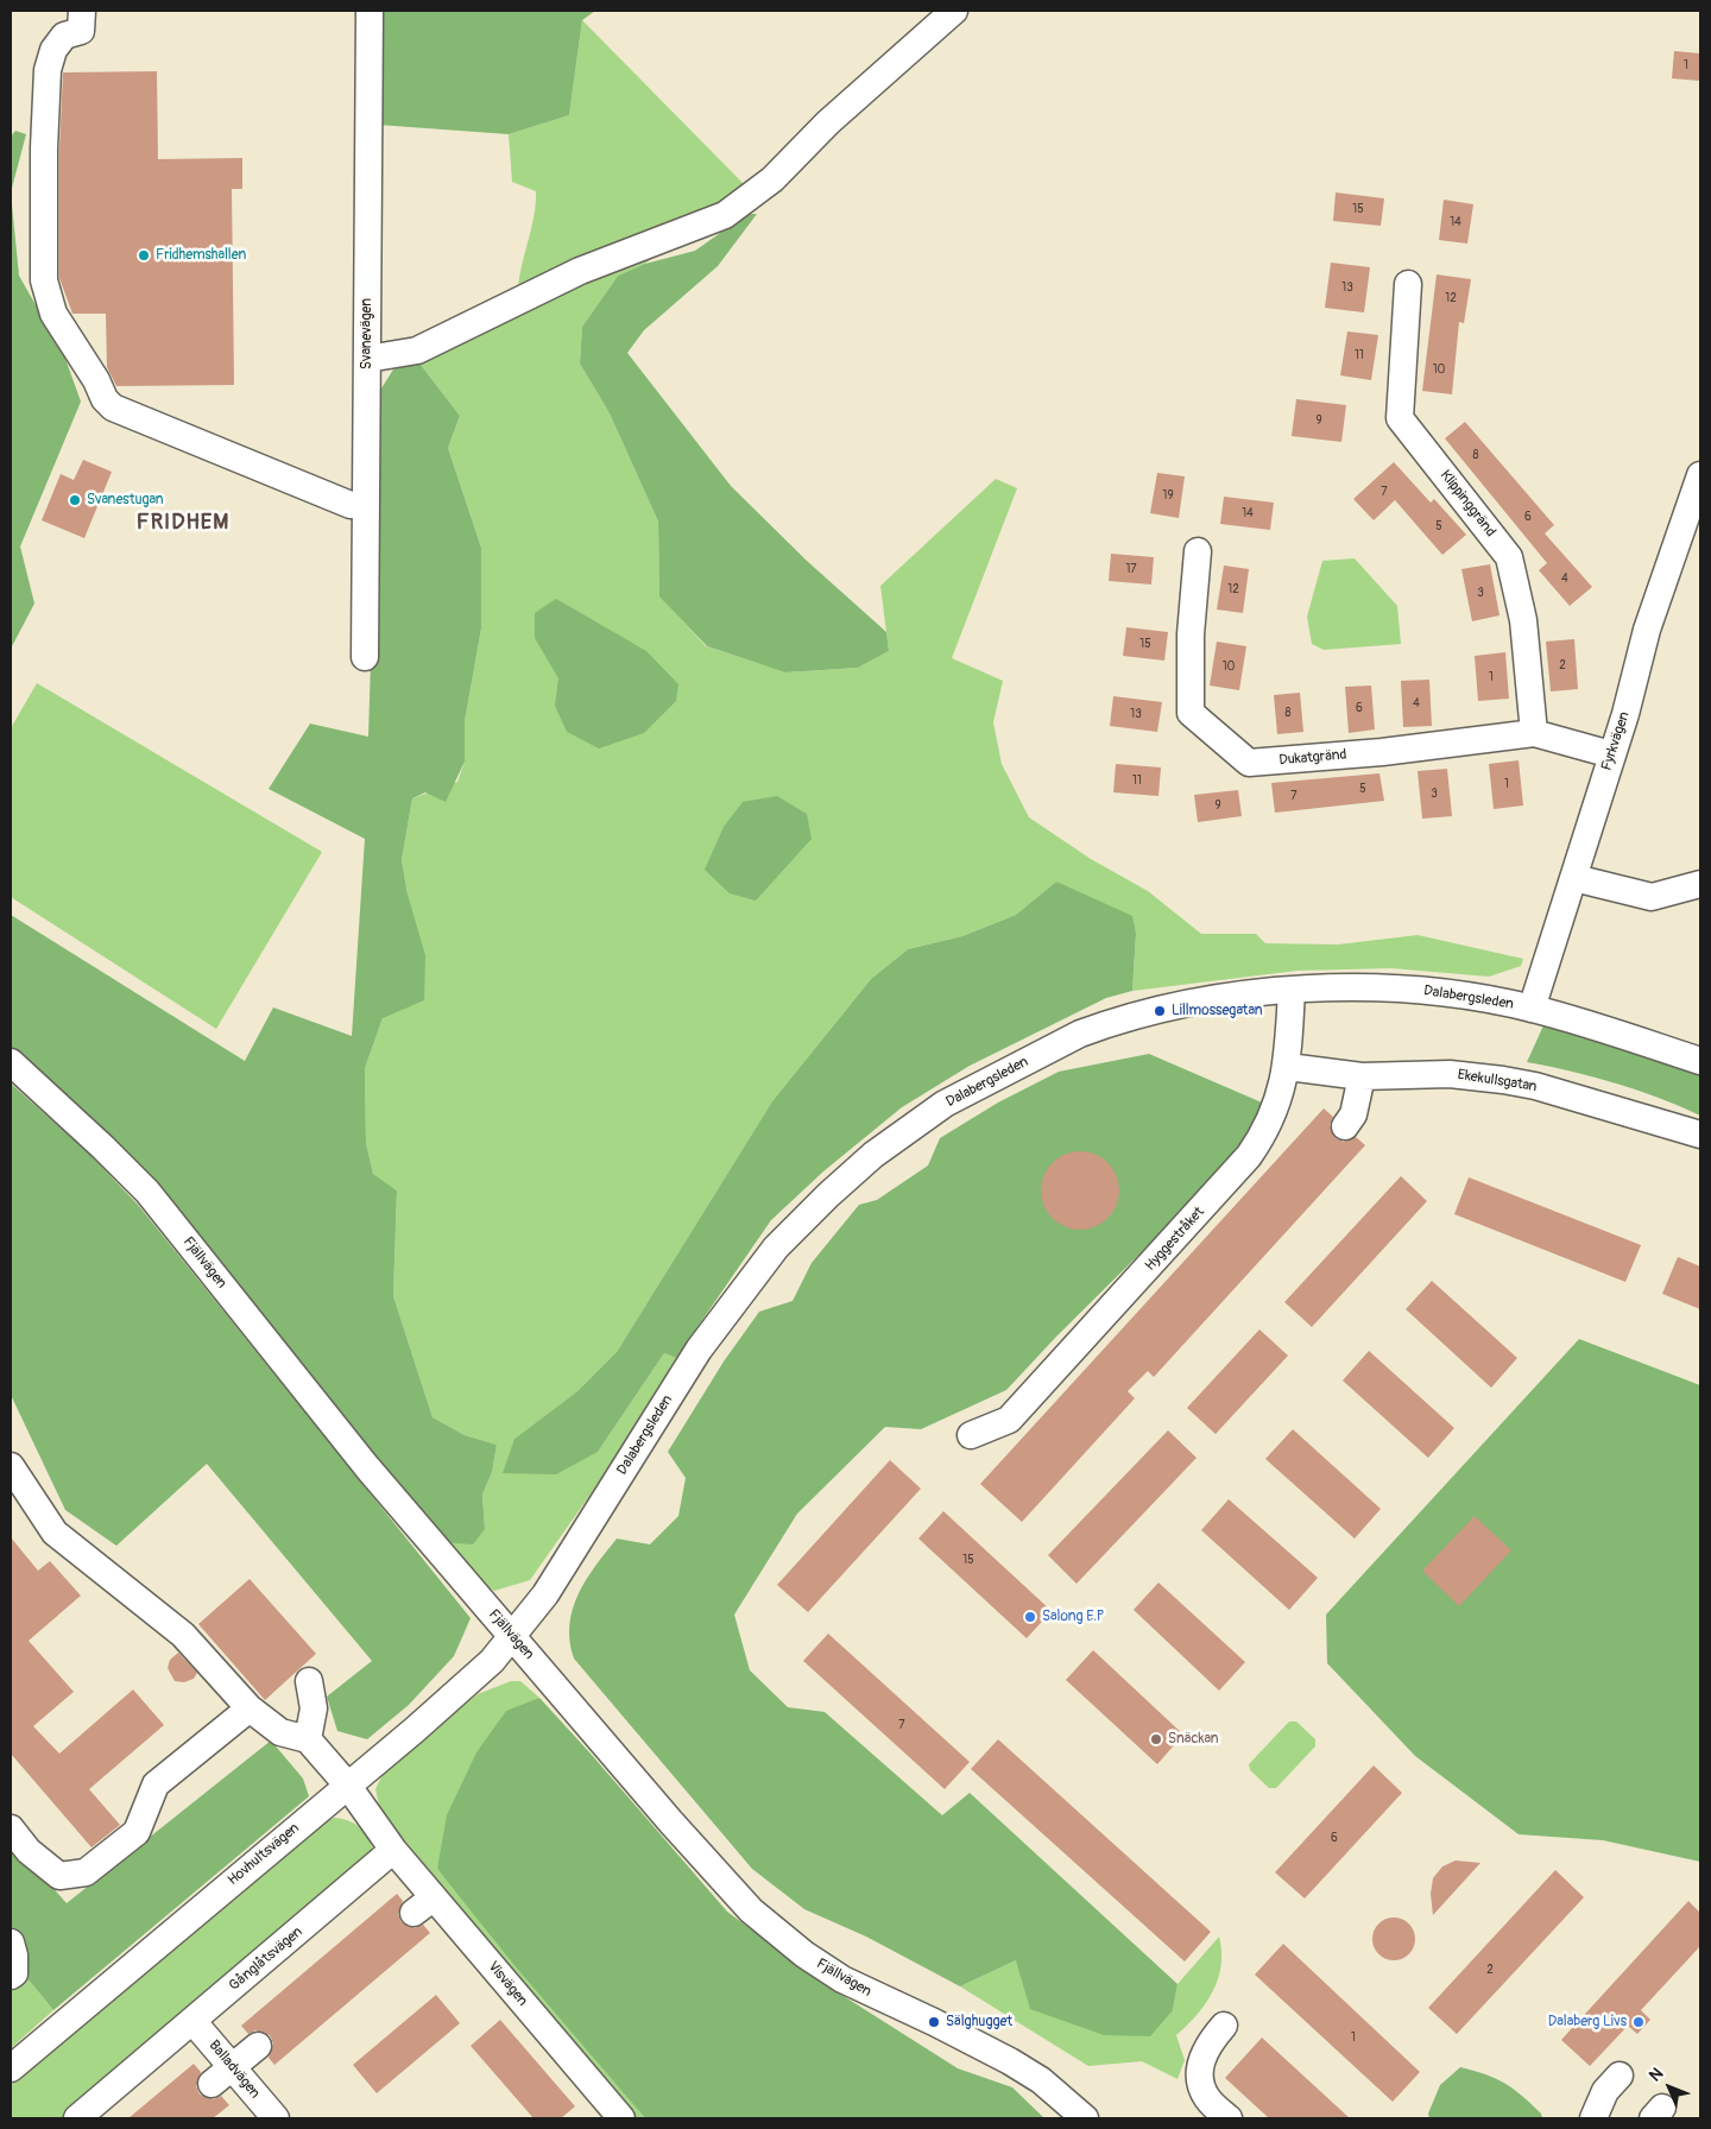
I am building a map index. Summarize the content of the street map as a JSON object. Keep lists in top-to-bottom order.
{
  "streets": {
    "street": [
      "Svanevägen",
      "Klippinggränd",
      "Fyrkvägen",
      "Dukatgränd",
      "Dalabergsleden",
      "Ekekullsgatan",
      "Hyggestråket",
      "Fjällvägen",
      "Hovhultsvägen",
      "Gånglåtsvägen",
      "Visvägen",
      "Balladvägen"
    ]
  },
  "crossings": [
    ["Klippinggränd", "Dukatgränd"],
    ["Fyrkvägen", "Dukatgränd"],
    ["Fyrkvägen", "Dalabergsleden"],
    ["Dalabergsleden", "Hyggestråket"],
    ["Dalabergsleden", "Fjällvägen"],
    ["Dalabergsleden", "Hovhultsvägen"],
    ["Ekekullsgatan", "Hyggestråket"],
    ["Fjällvägen", "Hovhultsvägen"],
    ["Gånglåtsvägen", "Visvägen"],
    ["Gånglåtsvägen", "Balladvägen"]
  ],
  "districts": ["FRIDHEM"],
  "places": [
    "Fridhemshallen",
    "Svanestugan",
    "Lillmossegatan",
    "Salong E.P",
    "Snäckan",
    "Sälghugget",
    "Dalaberg Livs"
  ],
  "house_numbers": [
    "1",
    "15",
    "14",
    "13",
    "12",
    "11",
    "10",
    "9",
    "8",
    "7",
    "19",
    "14",
    "6",
    "5",
    "17",
    "4",
    "12",
    "3",
    "15",
    "2",
    "10",
    "1",
    "4",
    "6",
    "8",
    "13",
    "11",
    "1",
    "5",
    "3",
    "7",
    "9",
    "15",
    "7",
    "6",
    "2",
    "1"
  ],
  "north": "top left"
}
